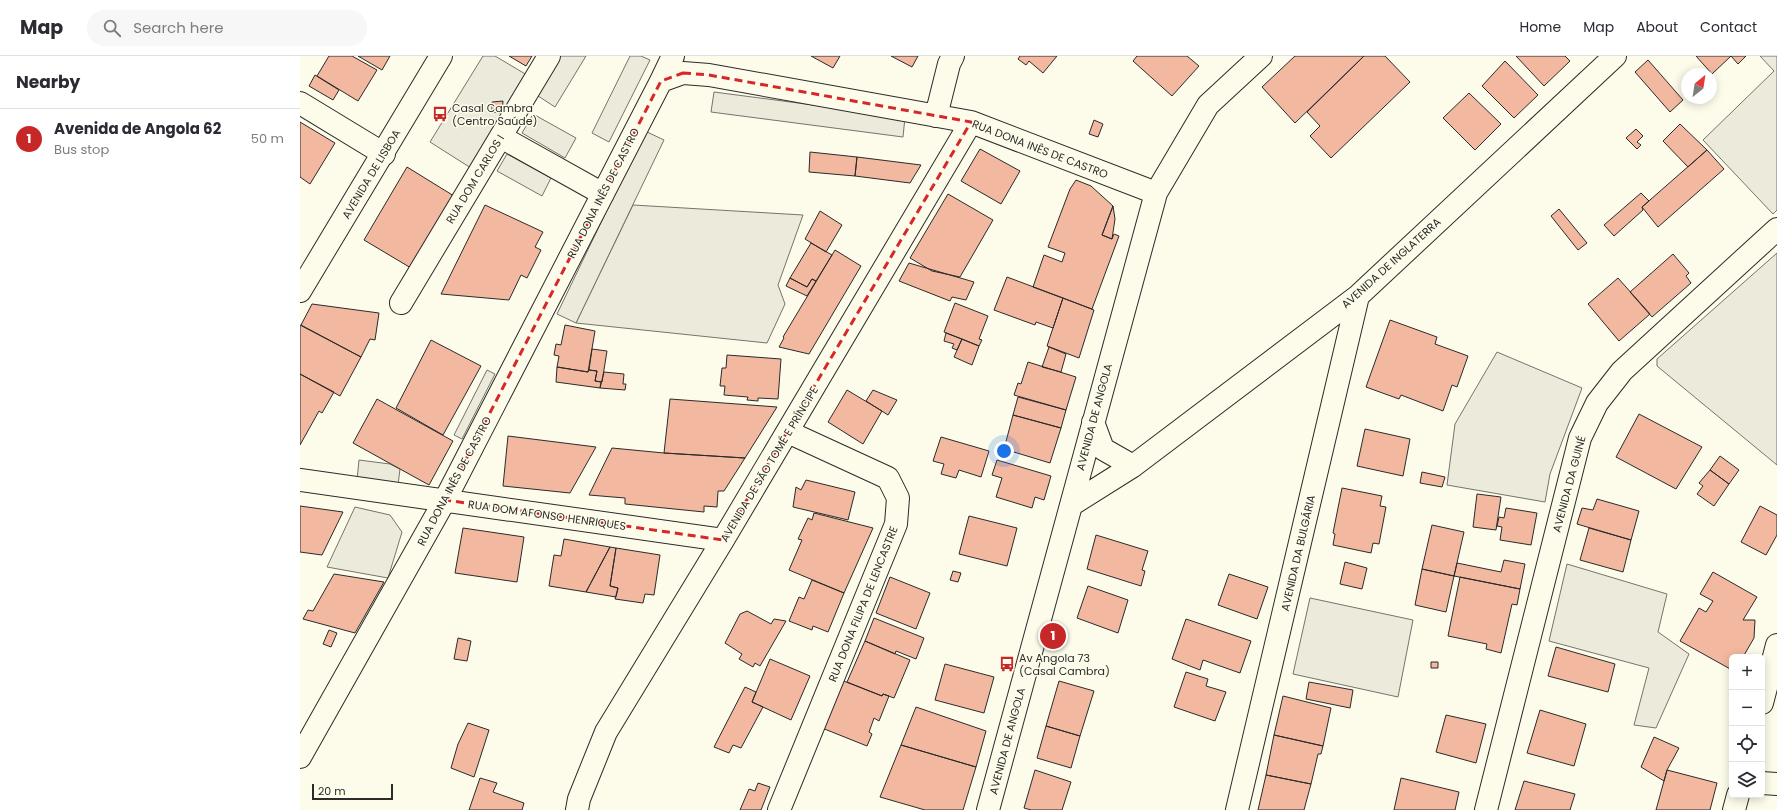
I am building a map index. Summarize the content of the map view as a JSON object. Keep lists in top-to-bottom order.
{
  "streets": {
    "street": [
      "RUA DONA INÊS DE CASTRO",
      "AVENIDA DE LISBOA",
      "RUA DOM CARLOS I",
      "AVENIDA DE INGLATERRA",
      "AVENIDA DE ANGOLA",
      "AVENIDA DE SÃO TOMÉ E PRÍNCIPE",
      "AVENIDA DA GUINÉ",
      "RUA DOM AFONSO HENRIQUES",
      "AVENIDA DA BULGÁRIA",
      "RUA DONA FILIPA DE LENCASTRE"
    ]
  },
  "crossings": [
    ["RUA DONA INÊS DE CASTRO", "AVENIDA DE ANGOLA"],
    ["RUA DONA INÊS DE CASTRO", "AVENIDA DE SÃO TOMÉ E PRÍNCIPE"],
    ["RUA DONA INÊS DE CASTRO", "RUA DOM AFONSO HENRIQUES"],
    ["AVENIDA DE INGLATERRA", "AVENIDA DE ANGOLA"],
    ["AVENIDA DE INGLATERRA", "AVENIDA DA BULGÁRIA"],
    ["AVENIDA DE SÃO TOMÉ E PRÍNCIPE", "RUA DOM AFONSO HENRIQUES"],
    ["AVENIDA DE SÃO TOMÉ E PRÍNCIPE", "RUA DONA FILIPA DE LENCASTRE"]
  ],
  "places": {
    "bus stop": ["Casal Cambra (Centro Saúde)", "Av Angola 73 (Casal Cambra)"]
  },
  "scale_bar": "20 m",
  "north": "top right",
  "page": {
    "header": "Map",
    "search": "Search here",
    "nav": [
      "Home",
      "Map",
      "About",
      "Contact"
    ],
    "heading": "Nearby",
    "list": [
      {
        "mark": "1",
        "name": "Avenida de Angola 62",
        "note": "Bus stop",
        "value": "50 m"
      }
    ],
    "pins": "1",
    "map_buttons": ["+", "−"],
    "scale": "20 m"
  }
}
